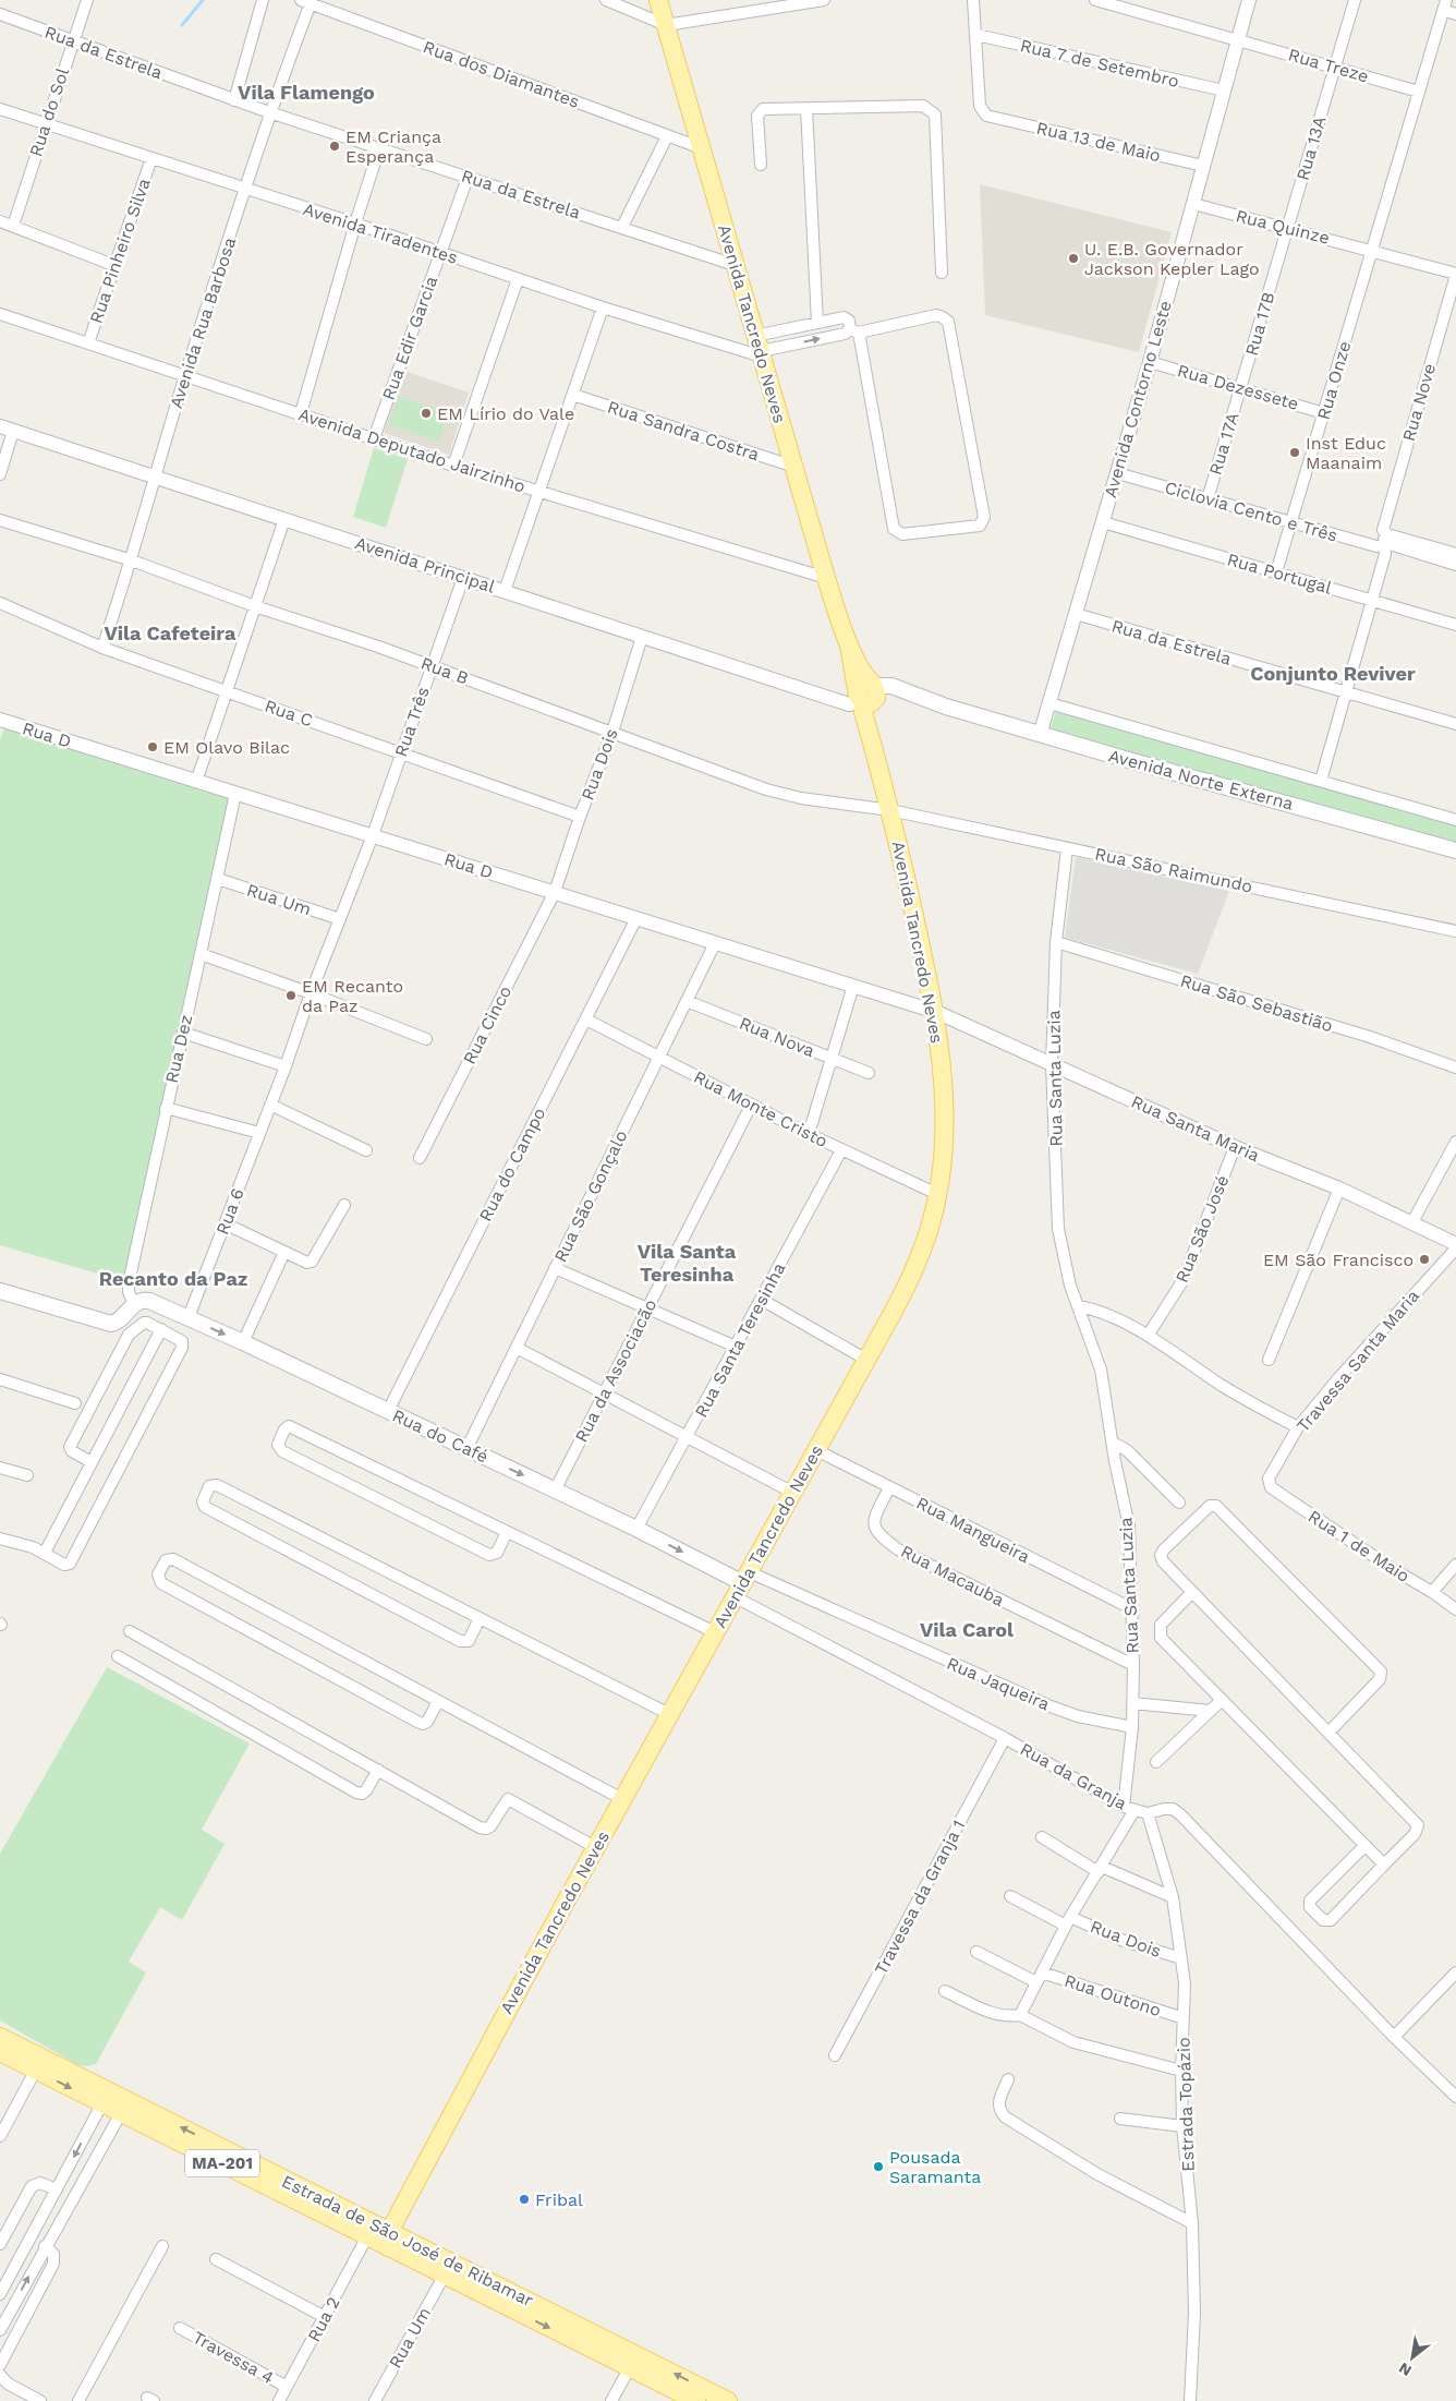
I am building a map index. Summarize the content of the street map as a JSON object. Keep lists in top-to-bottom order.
{
  "streets": {
    "main road": [
      "Avenida Tancredo Neves",
      "Avenida Norte Externa",
      "Rua do Café",
      "MA-201",
      "Estrada de São José de Ribamar"
    ],
    "street": [
      "Rua da Estrela",
      "Rua 7 de Setembro",
      "Rua Treze",
      "Rua dos Diamantes",
      "Rua do Sol",
      "Rua 13 de Maio",
      "Rua 13A",
      "Rua Quinze",
      "Avenida Tiradentes",
      "Rua Pinheiro Silva",
      "Avenida Rua Barbosa",
      "Rua 17B",
      "Rua Edir Garcia",
      "Rua Onze",
      "Rua Dezessete",
      "Avenida Contorno Leste",
      "Rua Nove",
      "Rua Sandra Costra",
      "Rua 17A",
      "Avenida Deputado Jairzinho",
      "Ciclovia Cento e Três",
      "Avenida Principal",
      "Rua Portugal",
      "Rua B",
      "Rua C",
      "Rua Três",
      "Rua D",
      "Rua Dois",
      "Rua São Raimundo",
      "Rua Um",
      "Rua São Sebastião",
      "Rua Cinco",
      "Rua Nova",
      "Rua Dez",
      "Rua Santa Luzia",
      "Rua Monte Cristo",
      "Rua Santa Maria",
      "Rua do Campo",
      "Rua São Gonçalo",
      "Rua 6",
      "Rua São José",
      "Rua Santa Teresinha",
      "Travessa Santa Maria",
      "Rua da Associacão",
      "Rua Mangueira",
      "Rua 1 de Maio",
      "Rua Macauba",
      "Rua Jaqueira",
      "Rua da Granja",
      "Travessa da Granja 1",
      "Rua Outono",
      "Estrada Topázio",
      "Rua 2",
      "Travessa 4"
    ]
  },
  "crossings": [
    ["Rua da Estrela", "Rua do Sol"],
    ["Rua da Estrela", "Avenida Rua Barbosa"],
    ["Rua da Estrela", "Avenida Tancredo Neves"],
    ["Rua da Estrela", "Rua Edir Garcia"],
    ["Rua da Estrela", "Avenida Contorno Leste"],
    ["Rua da Estrela", "Rua Nove"],
    ["Rua 7 de Setembro", "Rua 13 de Maio"],
    ["Rua 7 de Setembro", "Avenida Contorno Leste"],
    ["Rua Treze", "Rua 13A"],
    ["Rua Treze", "Rua Onze"],
    ["Rua Treze", "Avenida Contorno Leste"],
    ["Rua dos Diamantes", "Avenida Rua Barbosa"],
    ["Rua dos Diamantes", "Avenida Tancredo Neves"],
    ["Rua do Sol", "Avenida Tiradentes"],
    ["Rua 13 de Maio", "Avenida Contorno Leste"],
    ["Rua 13A", "Rua Quinze"],
    ["Rua 13A", "Rua 17B"],
    ["Rua Quinze", "Rua 17B"],
    ["Rua Quinze", "Rua Onze"],
    ["Rua Quinze", "Avenida Contorno Leste"],
    ["Rua Quinze", "Rua Nove"],
    ["Avenida Tiradentes", "Rua Pinheiro Silva"],
    ["Avenida Tiradentes", "Avenida Rua Barbosa"],
    ["Avenida Tiradentes", "Avenida Tancredo Neves"],
    ["Avenida Tiradentes", "Rua Edir Garcia"],
    ["Rua Pinheiro Silva", "Avenida Deputado Jairzinho"],
    ["Avenida Rua Barbosa", "Avenida Deputado Jairzinho"],
    ["Avenida Rua Barbosa", "Avenida Principal"],
    ["Avenida Rua Barbosa", "Rua B"],
    ["Avenida Rua Barbosa", "Rua C"],
    ["Avenida Tancredo Neves", "Rua Sandra Costra"],
    ["Avenida Tancredo Neves", "Avenida Deputado Jairzinho"],
    ["Avenida Tancredo Neves", "Avenida Principal"],
    ["Avenida Tancredo Neves", "Rua B"],
    ["Avenida Tancredo Neves", "Rua D"],
    ["Avenida Tancredo Neves", "Avenida Norte Externa"],
    ["Avenida Tancredo Neves", "Rua São Raimundo"],
    ["Avenida Tancredo Neves", "Rua Monte Cristo"],
    ["Avenida Tancredo Neves", "Rua Santa Maria"],
    ["Avenida Tancredo Neves", "Rua do Café"],
    ["Avenida Tancredo Neves", "Rua Mangueira"],
    ["Avenida Tancredo Neves", "Rua Jaqueira"],
    ["Avenida Tancredo Neves", "Rua da Granja"],
    ["Avenida Tancredo Neves", "Estrada de São José de Ribamar"],
    ["Rua 17B", "Rua Dezessete"],
    ["Rua 17B", "Rua 17A"],
    ["Rua Edir Garcia", "Avenida Deputado Jairzinho"],
    ["Rua Onze", "Rua Dezessete"],
    ["Rua Onze", "Rua Nove"],
    ["Rua Onze", "Ciclovia Cento e Três"],
    ["Rua Onze", "Rua Portugal"],
    ["Rua Dezessete", "Avenida Contorno Leste"],
    ["Rua Dezessete", "Rua 17A"],
    ["Avenida Contorno Leste", "Ciclovia Cento e Três"],
    ["Avenida Contorno Leste", "Rua Portugal"],
    ["Avenida Contorno Leste", "Avenida Norte Externa"],
    ["Rua Nove", "Ciclovia Cento e Três"],
    ["Rua Nove", "Rua Portugal"],
    ["Rua Nove", "Avenida Norte Externa"],
    ["Rua 17A", "Ciclovia Cento e Três"],
    ["Avenida Principal", "Rua Três"],
    ["Avenida Principal", "Rua Dois"],
    ["Avenida Principal", "Avenida Norte Externa"],
    ["Rua B", "Rua Três"],
    ["Rua B", "Rua Dois"],
    ["Rua B", "Rua São Raimundo"],
    ["Rua C", "Rua Três"],
    ["Rua C", "Rua Dois"],
    ["Rua Três", "Rua D"],
    ["Rua D", "Rua Dois"],
    ["Rua D", "Rua Cinco"],
    ["Rua D", "Rua Dez"],
    ["Rua D", "Rua Santa Maria"],
    ["Rua D", "Rua do Campo"],
    ["Rua D", "Rua São Gonçalo"],
    ["Rua Dois", "Rua Cinco"],
    ["Rua Dois", "Estrada Topázio"],
    ["Rua São Raimundo", "Rua Santa Luzia"],
    ["Rua Um", "Rua Dez"],
    ["Rua Um", "Estrada de São José de Ribamar"],
    ["Rua São Sebastião", "Rua Santa Luzia"],
    ["Rua Nova", "Rua São Gonçalo"],
    ["Rua Dez", "Rua do Café"],
    ["Rua Santa Luzia", "Rua Santa Maria"],
    ["Rua Santa Luzia", "Rua Mangueira"],
    ["Rua Santa Luzia", "Rua Macauba"],
    ["Rua Santa Luzia", "Rua Jaqueira"],
    ["Rua Santa Luzia", "Rua da Granja"],
    ["Rua Monte Cristo", "Rua do Campo"],
    ["Rua Monte Cristo", "Rua São Gonçalo"],
    ["Rua Monte Cristo", "Rua Santa Teresinha"],
    ["Rua Monte Cristo", "Rua da Associacão"],
    ["Rua Santa Maria", "Rua São José"],
    ["Rua do Campo", "Rua do Café"],
    ["Rua São Gonçalo", "Rua do Café"],
    ["Rua 6", "Rua do Café"],
    ["Rua Santa Teresinha", "Rua do Café"],
    ["Travessa Santa Maria", "Rua 1 de Maio"],
    ["Rua da Associacão", "Rua do Café"],
    ["Rua do Café", "Rua Jaqueira"],
    ["Rua do Café", "Rua da Granja"],
    ["Rua Mangueira", "Rua Macauba"],
    ["Rua Jaqueira", "Rua da Granja"],
    ["Rua da Granja", "Travessa da Granja 1"],
    ["Rua da Granja", "Estrada Topázio"],
    ["Rua Outono", "Estrada Topázio"],
    ["Estrada de São José de Ribamar", "Rua 2"],
    ["Rua 2", "Travessa 4"]
  ],
  "one_way": ["Rua do Café"],
  "districts": [
    "Vila Flamengo",
    "Vila Cafeteira",
    "Conjunto Reviver",
    "Vila Santa Teresinha",
    "Recanto da Paz",
    "Vila Carol"
  ],
  "places": [
    "EM Criança Esperança",
    "U. E.B. Governador Jackson Kepler Lago",
    "EM Lírio do Vale",
    "Inst Educ Maanaim",
    "EM Olavo Bilac",
    "EM Recanto da Paz",
    "EM São Francisco",
    "Pousada Saramanta",
    "Fribal"
  ],
  "north": "bottom left"
}
